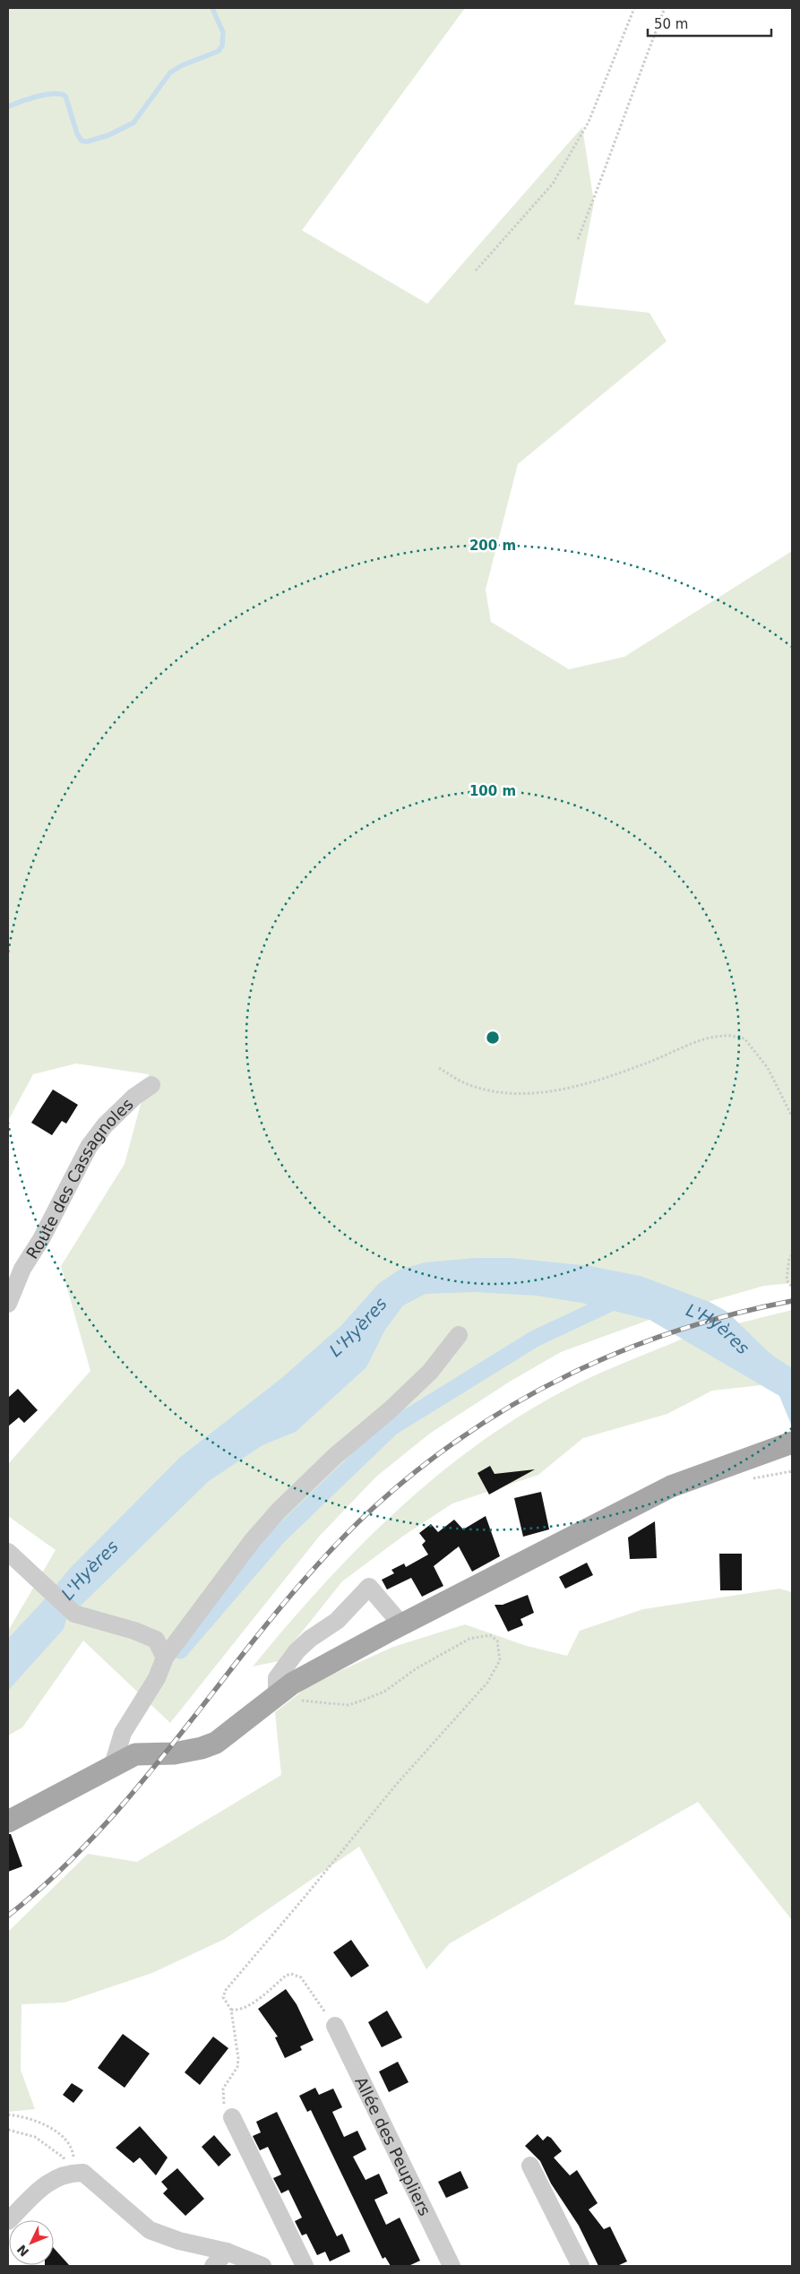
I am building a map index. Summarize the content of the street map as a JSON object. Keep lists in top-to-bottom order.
{
  "streets": {
    "street": ["Route des Cassagnoles", "Allée des Peupliers"]
  },
  "water": ["L'Hyères"],
  "scale_bar": "50 m",
  "north": "bottom left",
  "rings": ["200 m", "100 m"]
}
